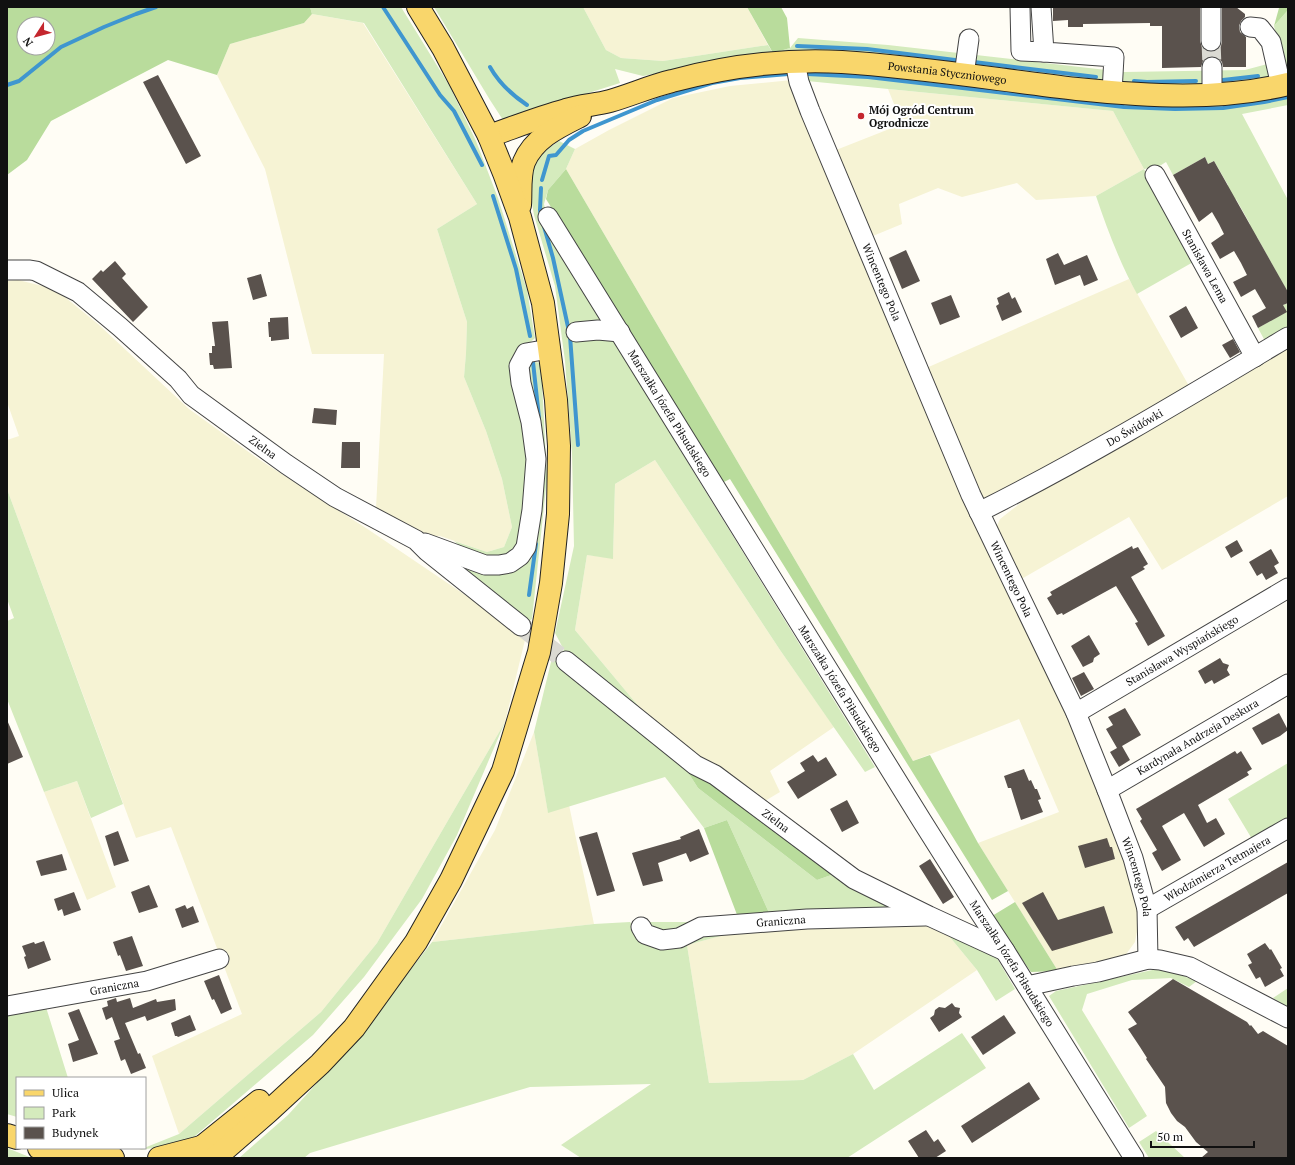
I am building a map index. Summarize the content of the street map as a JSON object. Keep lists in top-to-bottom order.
{
  "streets": {
    "main road": ["Powstania Styczniowego"],
    "street": [
      "Stanisława Lema",
      "Wincentego Pola",
      "Marszałka Józefa Piłsudskiego",
      "Do Świdówki",
      "Zielna",
      "Stanisława Wyspiańskiego",
      "Kardynała Andrzeja Deskura",
      "Włodzimierza Tetmajera",
      "Graniczna"
    ]
  },
  "crossings": [
    ["Powstania Styczniowego", "Wincentego Pola"],
    ["Stanisława Lema", "Do Świdówki"],
    ["Wincentego Pola", "Do Świdówki"],
    ["Wincentego Pola", "Stanisława Wyspiańskiego"],
    ["Wincentego Pola", "Kardynała Andrzeja Deskura"],
    ["Wincentego Pola", "Włodzimierza Tetmajera"],
    ["Marszałka Józefa Piłsudskiego", "Zielna"],
    ["Zielna", "Graniczna"]
  ],
  "places": ["Mój Ogród Centrum Ogrodnicze"],
  "legend": ["Ulica", "Park", "Budynek"],
  "scale_bar": "50 m",
  "north": "bottom left"
}
